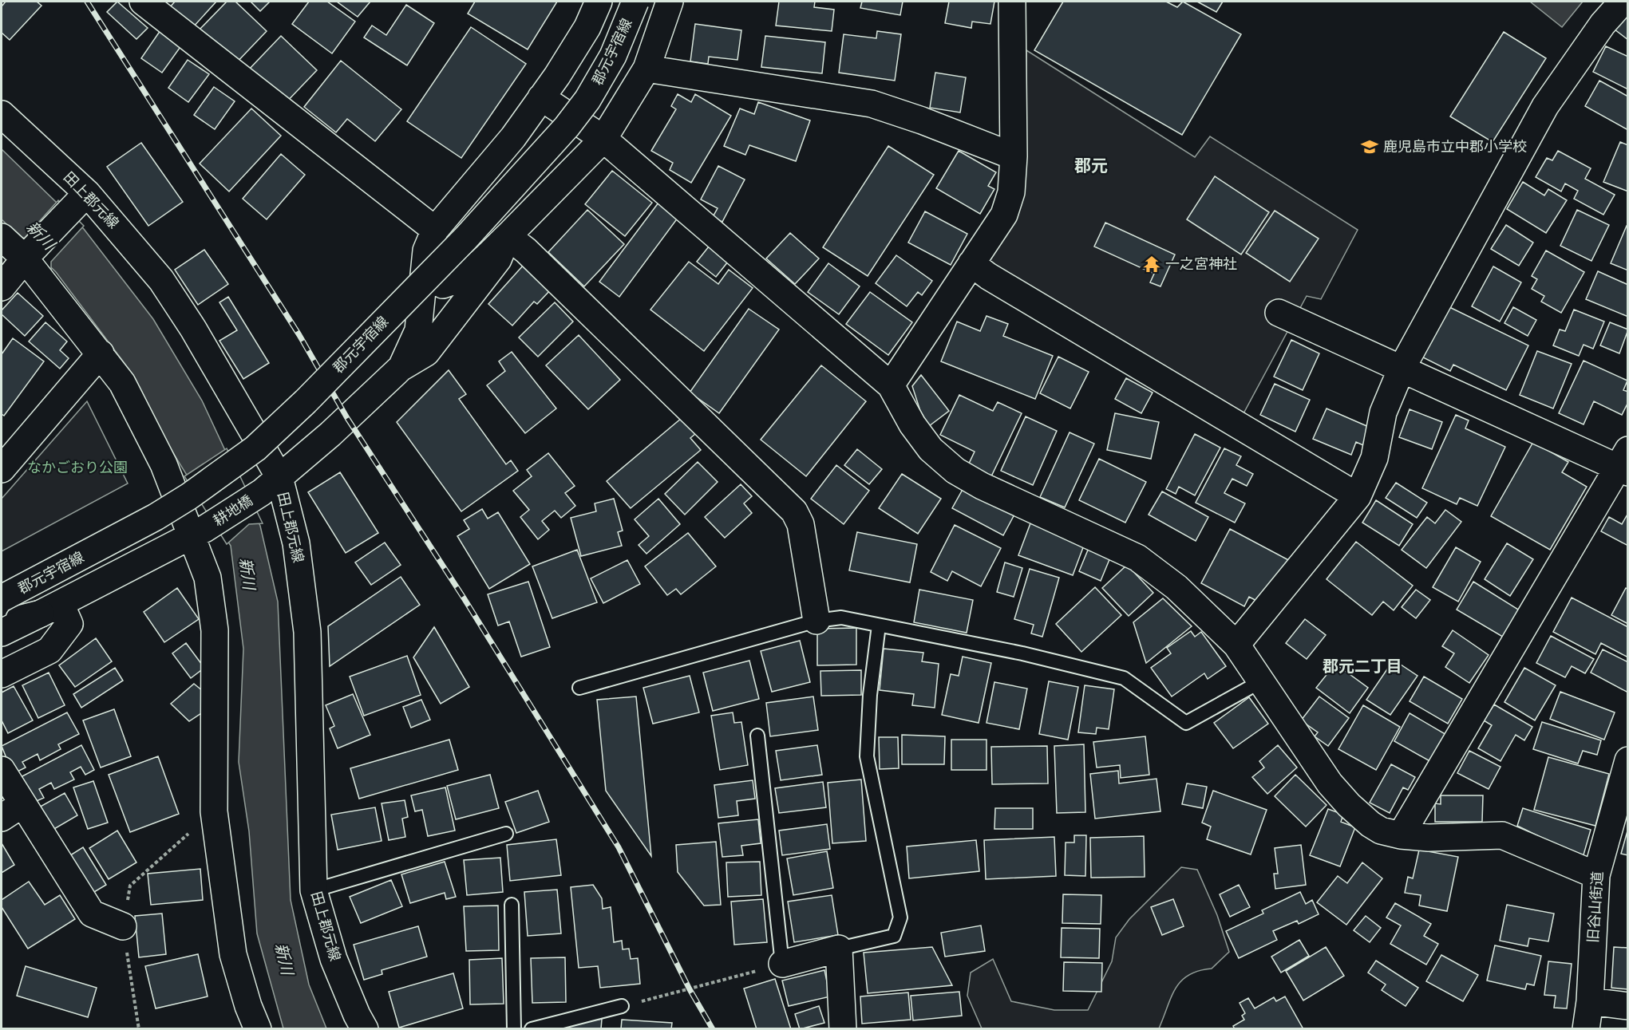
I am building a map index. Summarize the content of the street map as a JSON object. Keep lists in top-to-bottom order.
{
  "streets": {
    "street": [
      "郡元宇宿線",
      "田上郡元線",
      "耕地橋",
      "旧谷山街道"
    ]
  },
  "crossings": [
    ["田上郡元線", "耕地橋"]
  ],
  "districts": ["郡元", "郡元二丁目"],
  "water": ["新川"],
  "parks": ["なかごおり公園"],
  "places": {
    "school or university": ["鹿児島市立中郡小学校"],
    "temple": ["一之宮神社"]
  }
}
